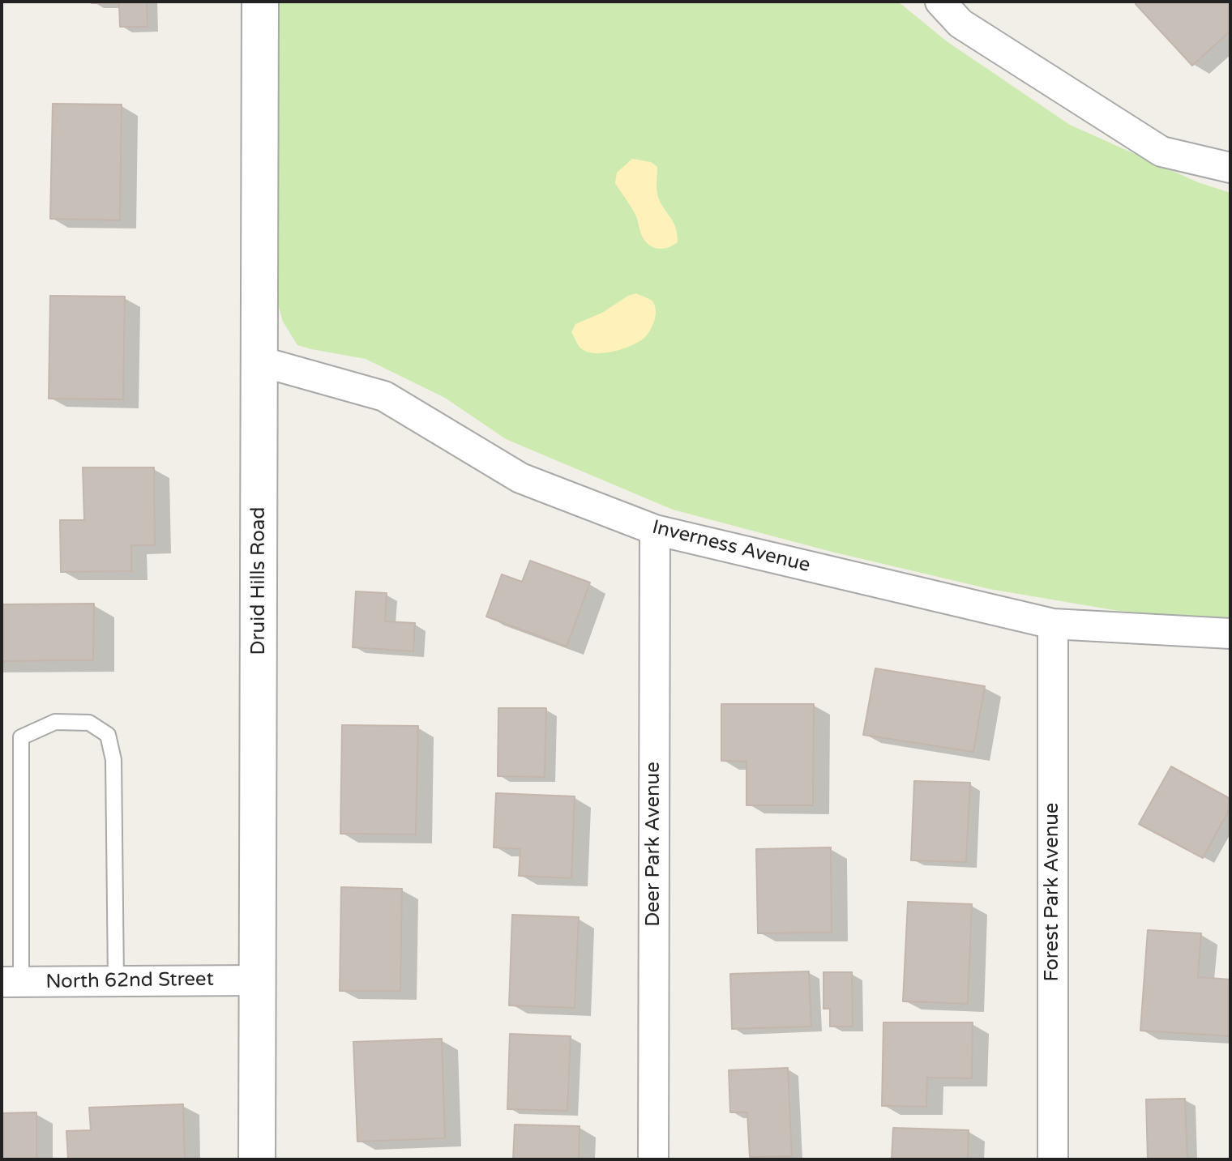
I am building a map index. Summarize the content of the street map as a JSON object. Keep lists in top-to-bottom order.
{
  "streets": {
    "street": [
      "Inverness Avenue",
      "Druid Hills Road",
      "Deer Park Avenue",
      "Forest Park Avenue",
      "North 62nd Street"
    ]
  },
  "crossings": [
    ["Inverness Avenue", "Druid Hills Road"],
    ["Inverness Avenue", "Deer Park Avenue"],
    ["Inverness Avenue", "Forest Park Avenue"],
    ["Druid Hills Road", "North 62nd Street"]
  ]
}
